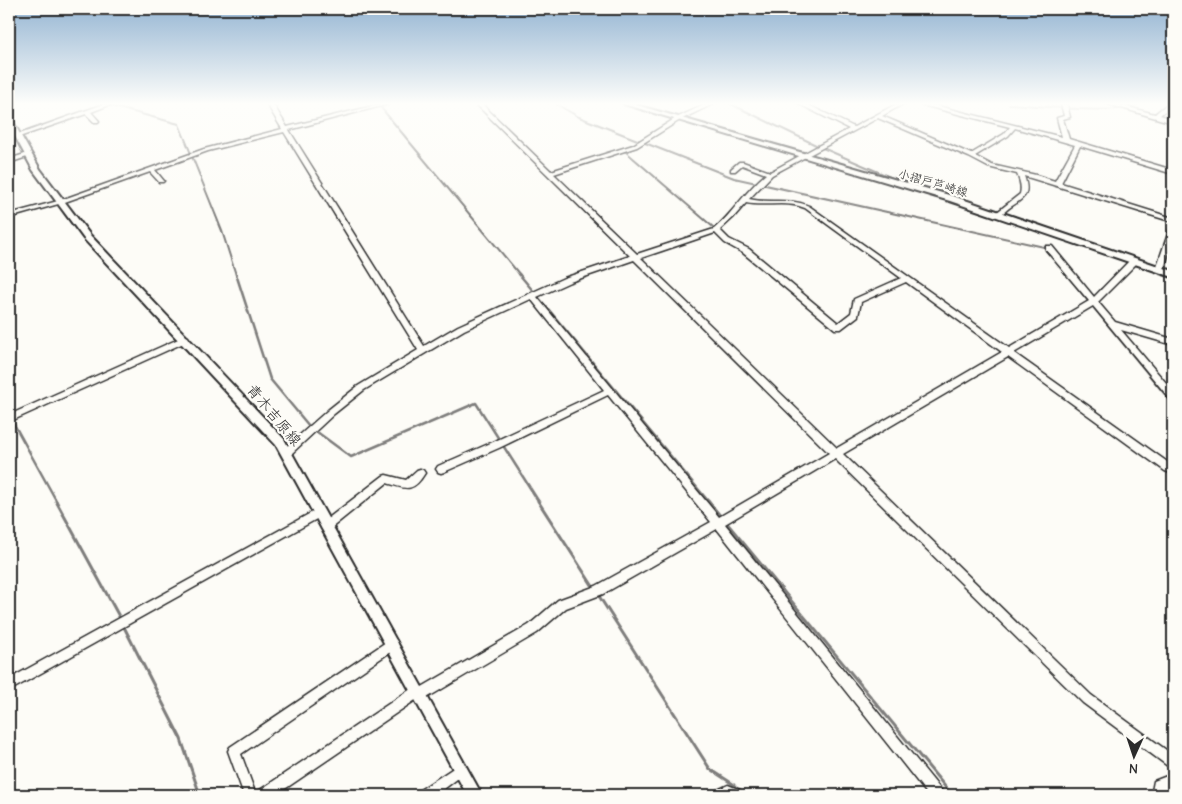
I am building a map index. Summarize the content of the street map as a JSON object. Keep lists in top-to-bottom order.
{
  "streets": {
    "main road": ["小摺戸芦崎線", "青木吉原線"]
  },
  "north": "bottom"
}
